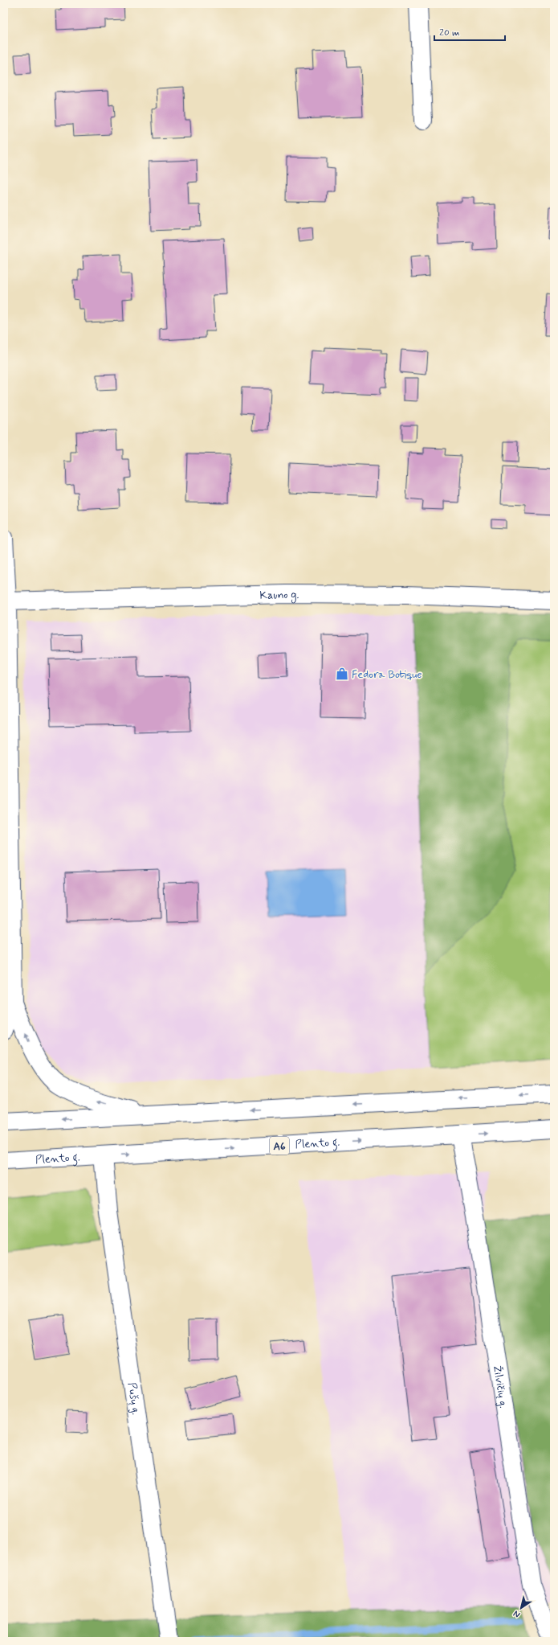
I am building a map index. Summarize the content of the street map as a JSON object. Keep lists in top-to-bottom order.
{
  "streets": {
    "main road": [
      "Kauno g.",
      "Plento g.",
      "A6",
      "Žilvičių g.",
      "Pušų g."
    ]
  },
  "crossings": [
    ["Plento g.", "Žilvičių g."],
    ["Plento g.", "Pušų g."]
  ],
  "places": {
    "shop": ["Fedora Botique"]
  },
  "scale_bar": "20 m",
  "north": "bottom left"
}
